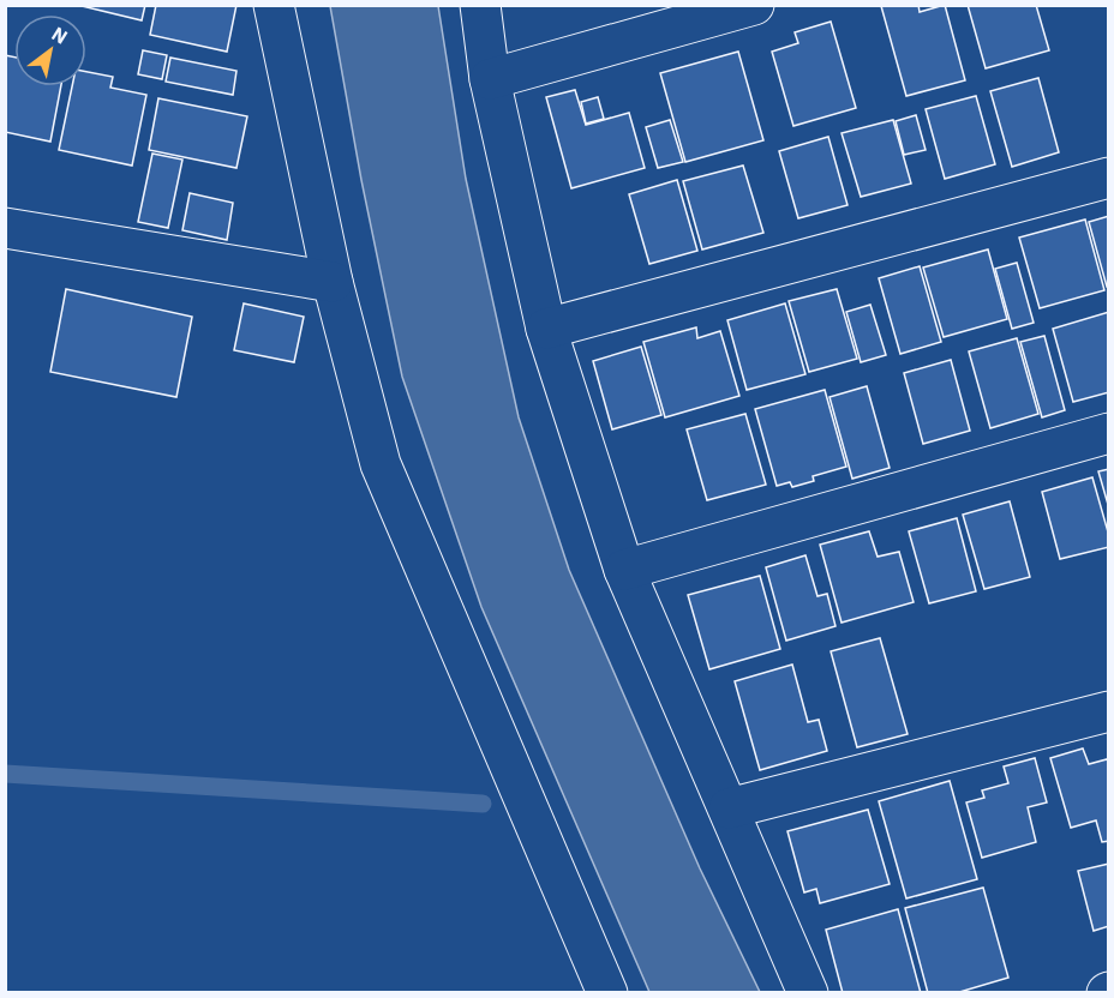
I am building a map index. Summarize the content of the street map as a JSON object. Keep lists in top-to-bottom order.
{
  "north": "top right"
}
